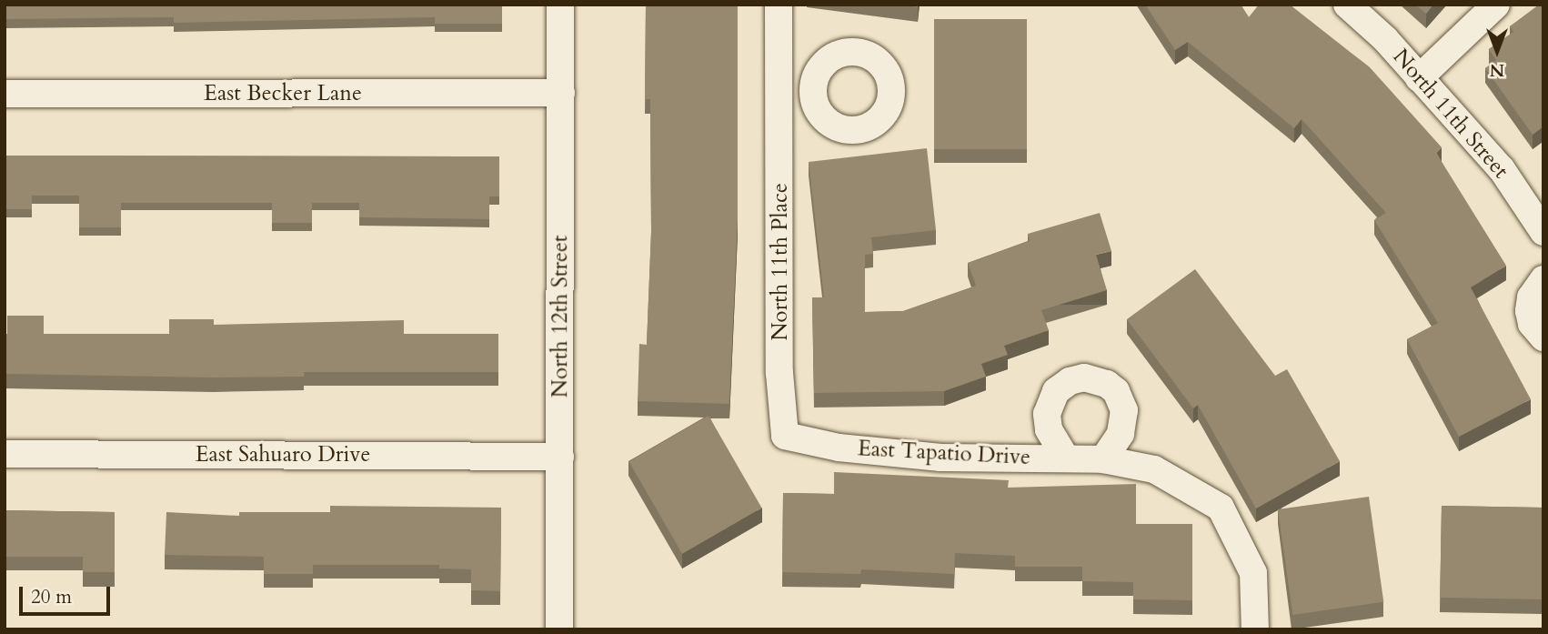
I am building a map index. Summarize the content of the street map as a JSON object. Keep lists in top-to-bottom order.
{
  "streets": {
    "street": [
      "East Becker Lane",
      "North 11th Street",
      "North 11th Place",
      "North 12th Street",
      "East Tapatio Drive",
      "East Sahuaro Drive"
    ]
  },
  "crossings": [
    ["East Becker Lane", "North 12th Street"],
    ["North 11th Place", "East Tapatio Drive"],
    ["North 12th Street", "East Sahuaro Drive"]
  ],
  "scale_bar": "20 m",
  "north": "bottom"
}
